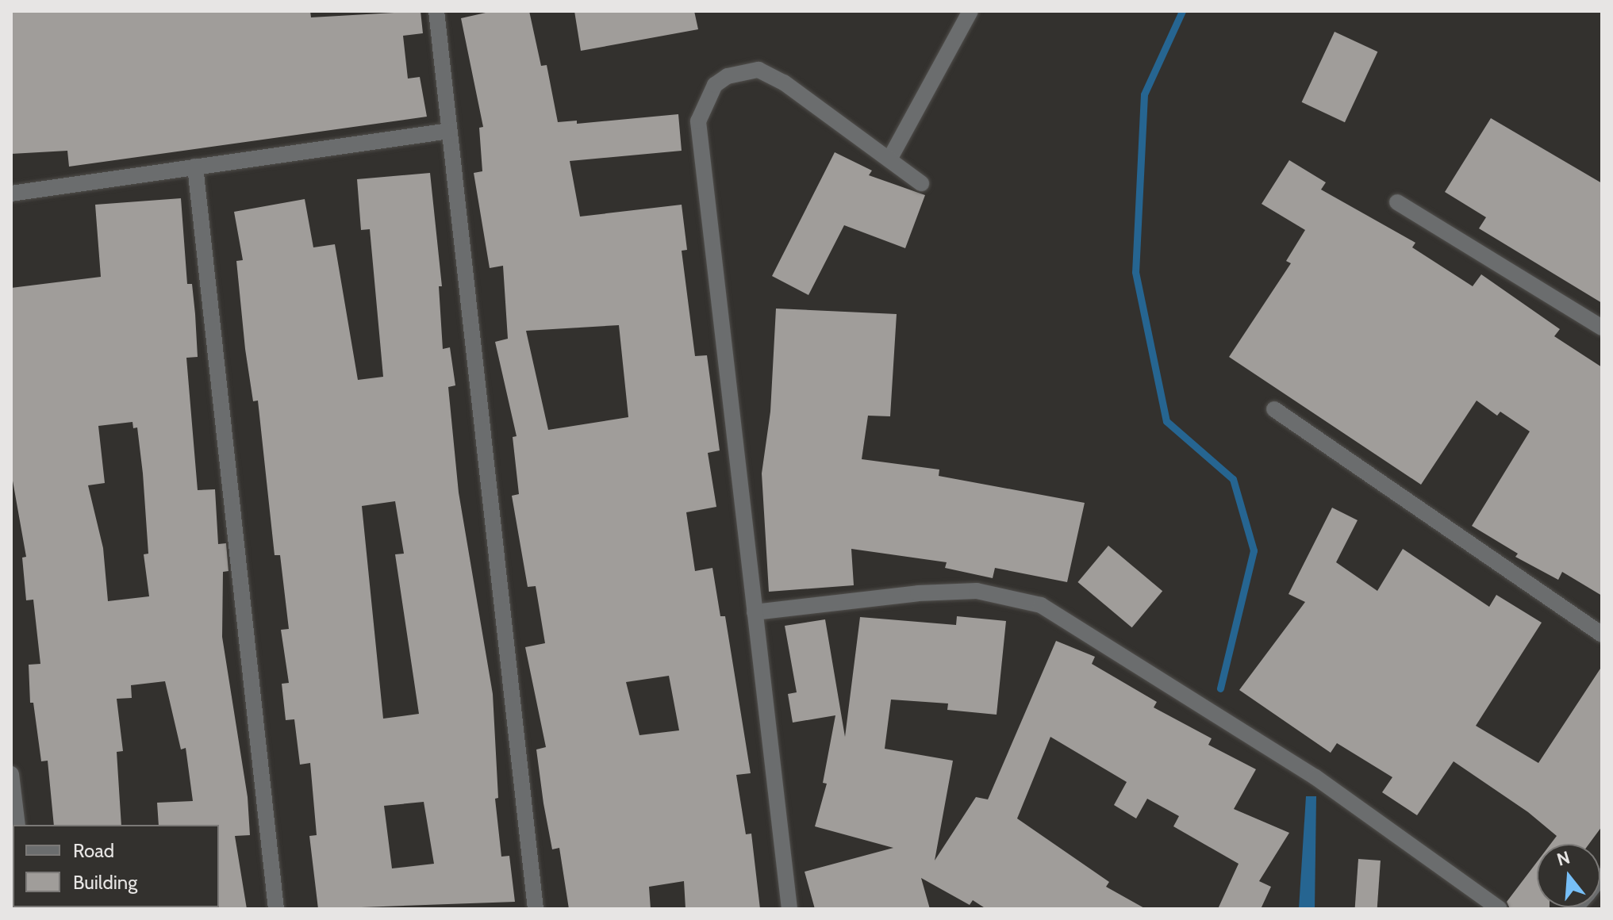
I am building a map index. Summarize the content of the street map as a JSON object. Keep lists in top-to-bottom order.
{
  "legend": ["Road", "Building"],
  "north": "top"
}
